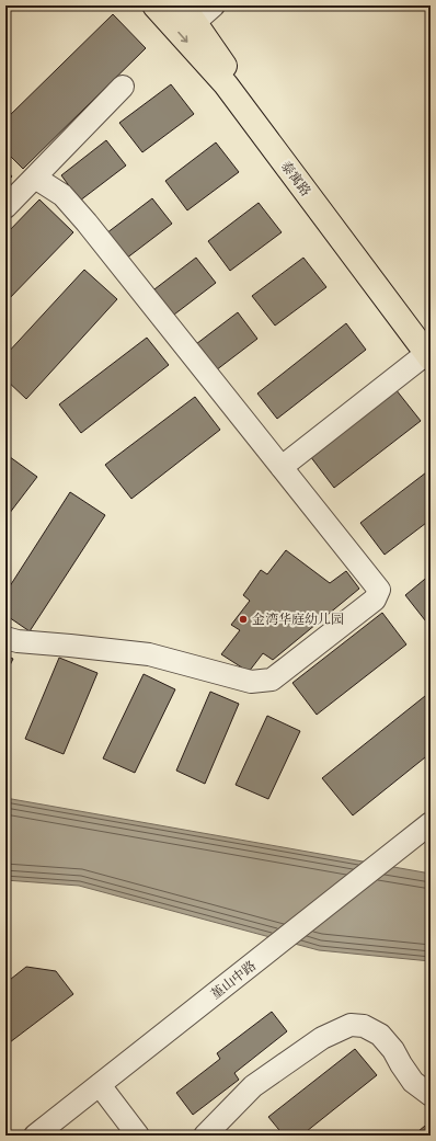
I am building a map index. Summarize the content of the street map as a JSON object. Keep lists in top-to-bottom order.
{
  "streets": {
    "main road": ["泰寓路"],
    "street": ["堇山中路"]
  },
  "places": ["金湾华庭幼儿园"]
}
